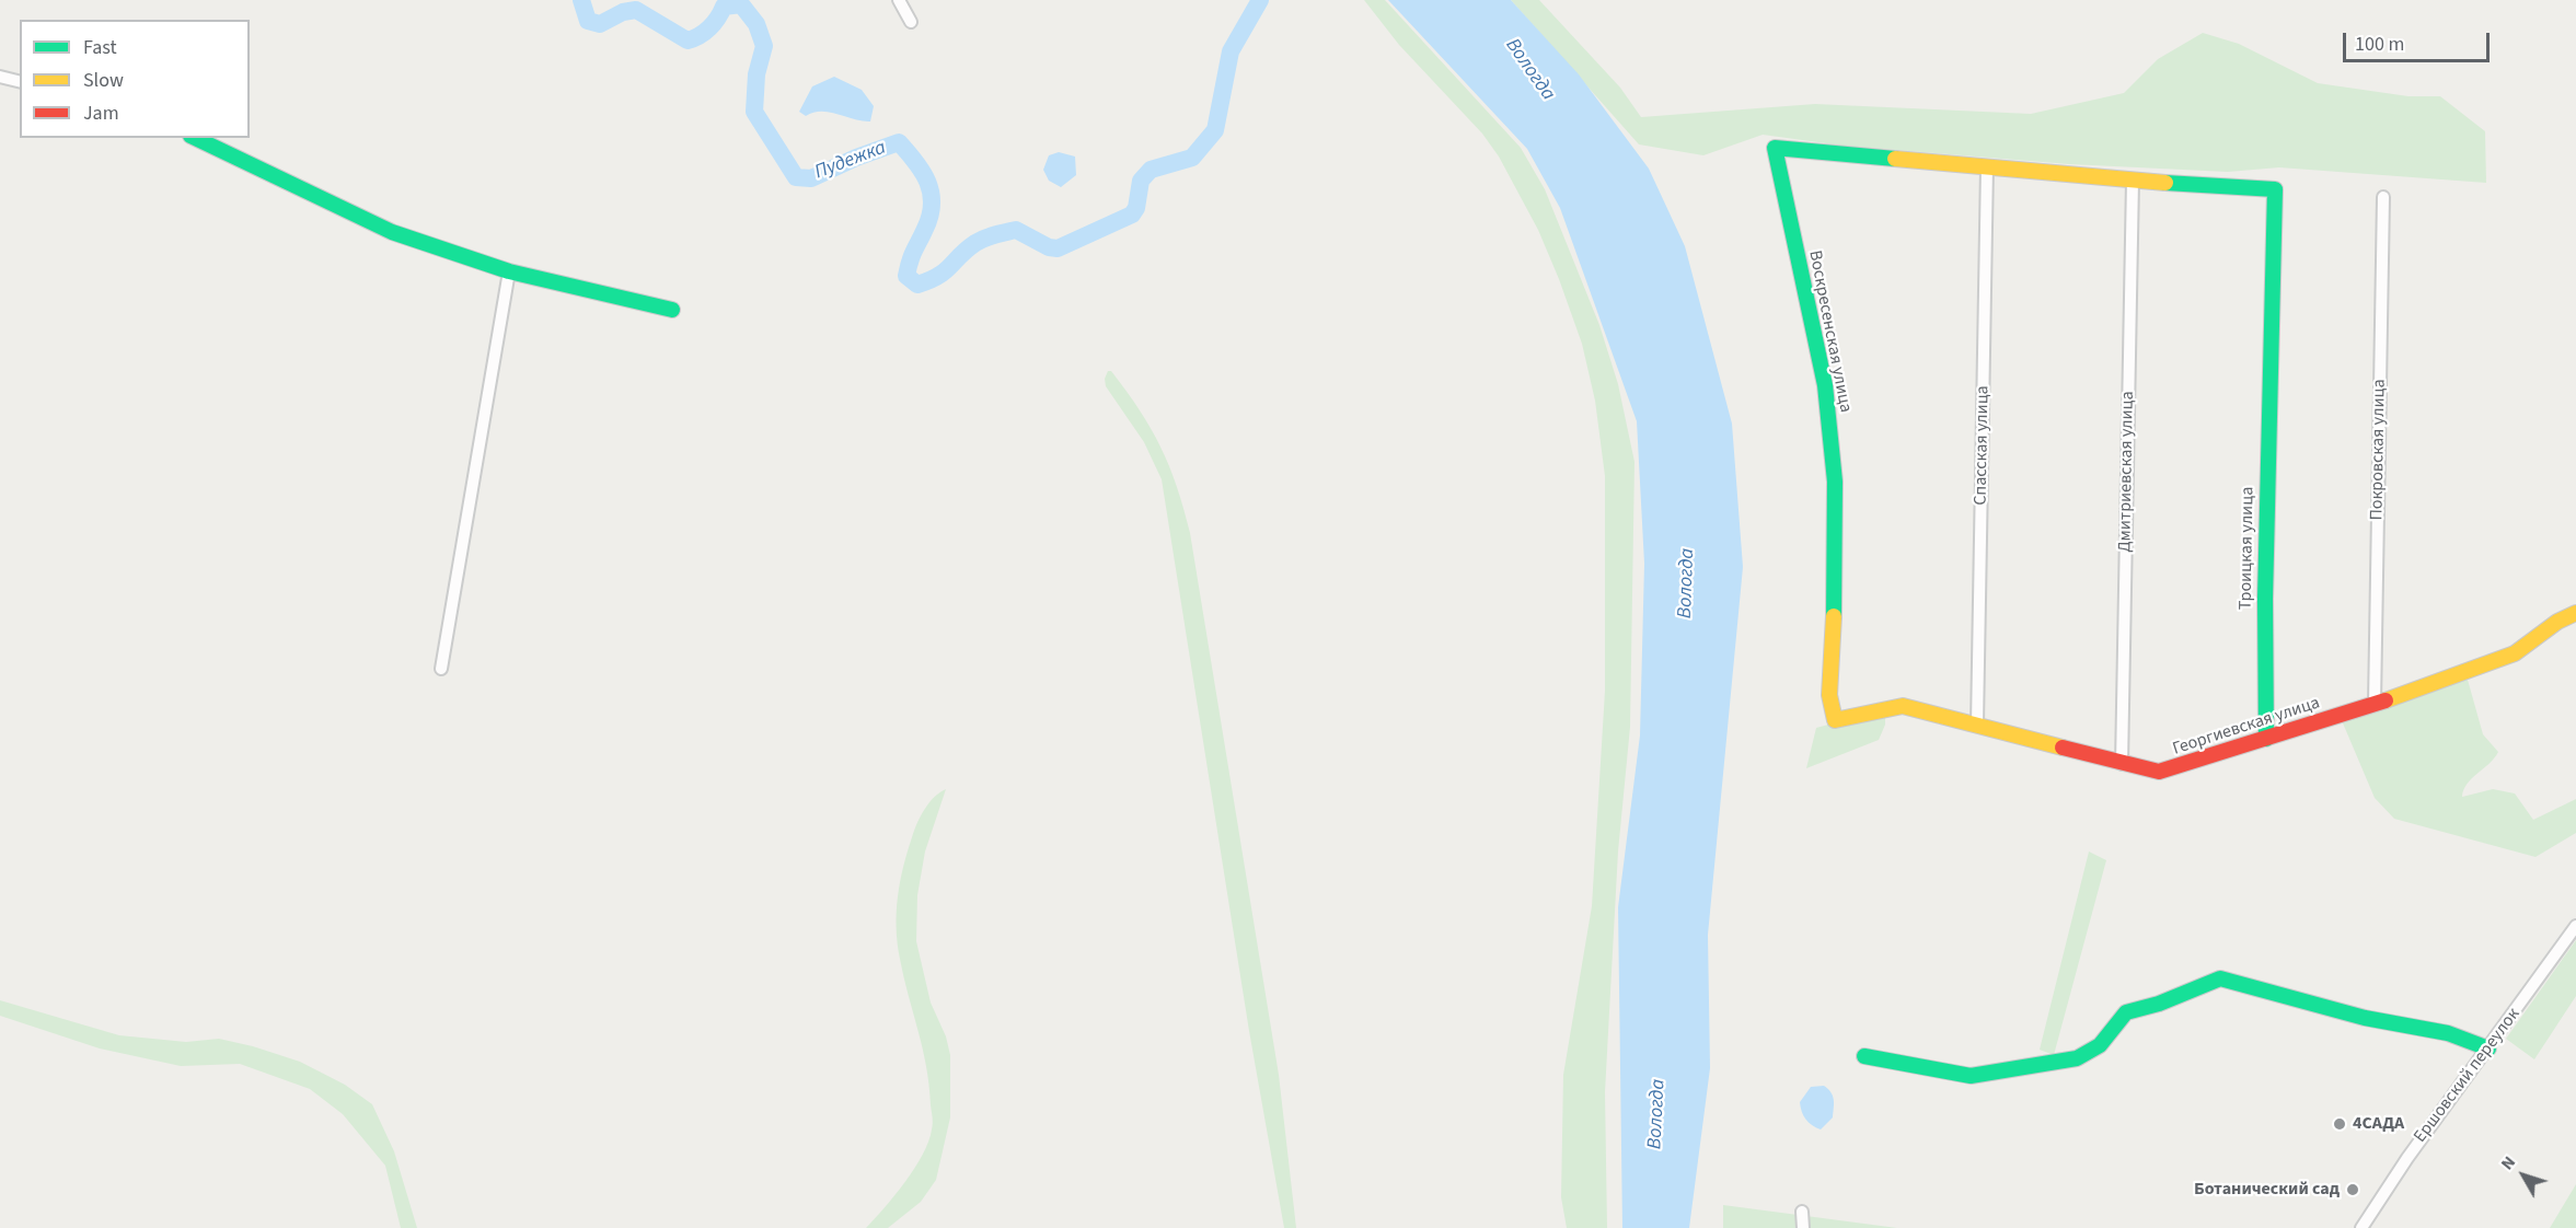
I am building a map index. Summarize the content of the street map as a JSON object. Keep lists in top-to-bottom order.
{
  "streets": {
    "street": [
      "Воскресенская улица",
      "Спасская улица",
      "Покровская улица",
      "Дмитриевская улица",
      "Троицкая улица",
      "Георгиевская улица",
      "Ершовский переулок"
    ]
  },
  "crossings": [
    ["Воскресенская улица", "Спасская улица"],
    ["Воскресенская улица", "Георгиевская улица"],
    ["Спасская улица", "Георгиевская улица"],
    ["Покровская улица", "Георгиевская улица"],
    ["Дмитриевская улица", "Троицкая улица"],
    ["Дмитриевская улица", "Георгиевская улица"],
    ["Троицкая улица", "Георгиевская улица"]
  ],
  "water": ["Вологда", "Пудежка"],
  "places": ["4САДА", "Ботанический сад"],
  "legend": ["Fast", "Slow", "Jam"],
  "scale_bar": "100 m",
  "north": "top left"
}
